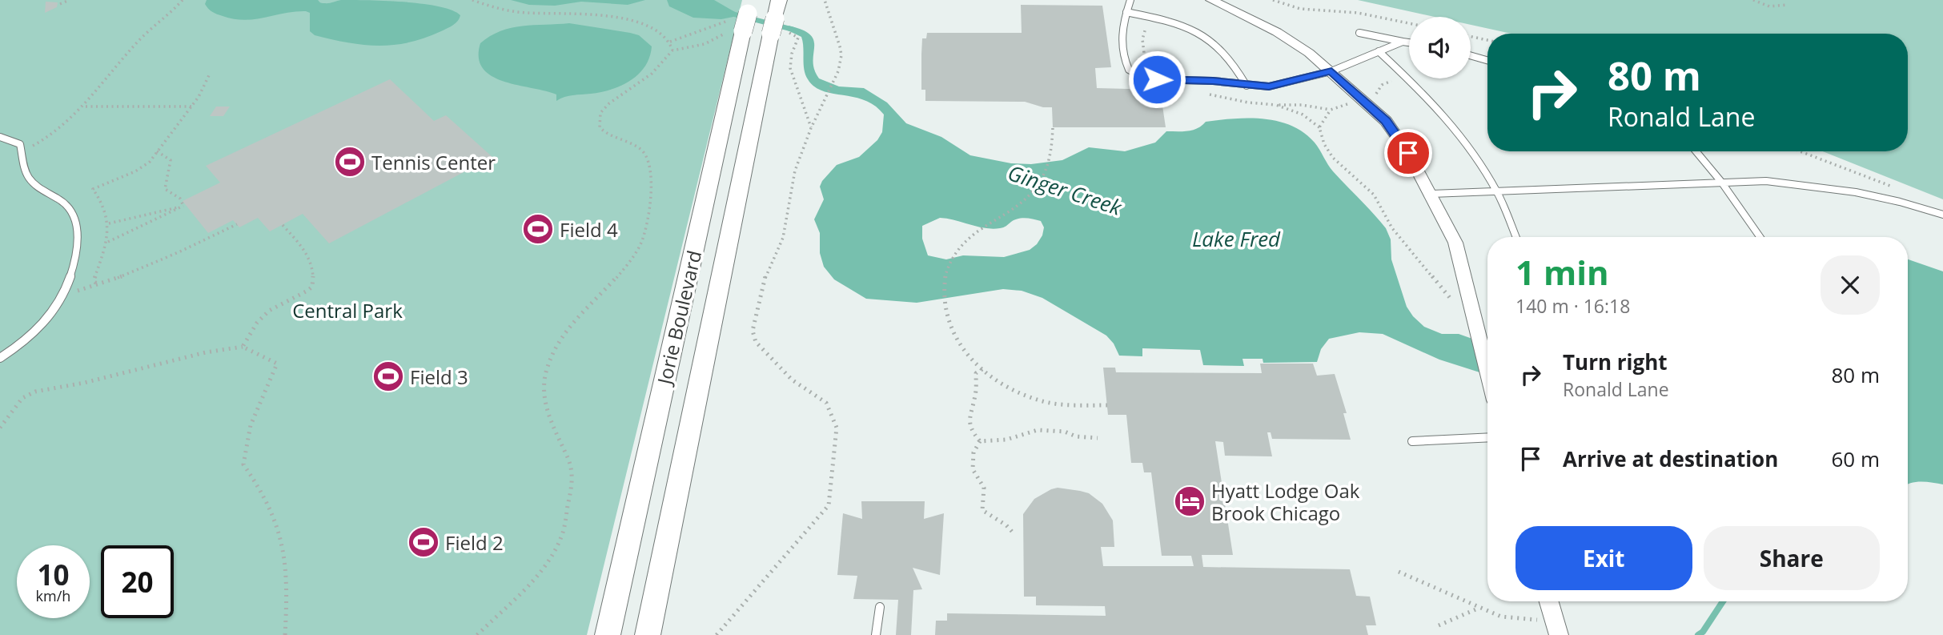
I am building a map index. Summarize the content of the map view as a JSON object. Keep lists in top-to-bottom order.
{
  "streets": {
    "main road": ["Jorie Boulevard"]
  },
  "water": ["Ginger Creek", "Lake Fred"],
  "parks": ["Central Park"],
  "places": {
    "sports": [
      "Tennis Center",
      "Field 4",
      "Field 3",
      "Field 2"
    ],
    "hotel": ["Hyatt Lodge Oak Brook Chicago"]
  },
  "page": {
    "turn": ["80 m", "Ronald Lane"],
    "heading": ["1 min", "140 m · 16:18"],
    "list": [
      {
        "name": "Turn right",
        "note": "Ronald Lane",
        "value": "80 m"
      },
      {
        "name": "Arrive at destination",
        "value": "60 m"
      }
    ],
    "buttons": ["Exit", "Share"],
    "speed": "10 km/h",
    "limit": "20"
  }
}
